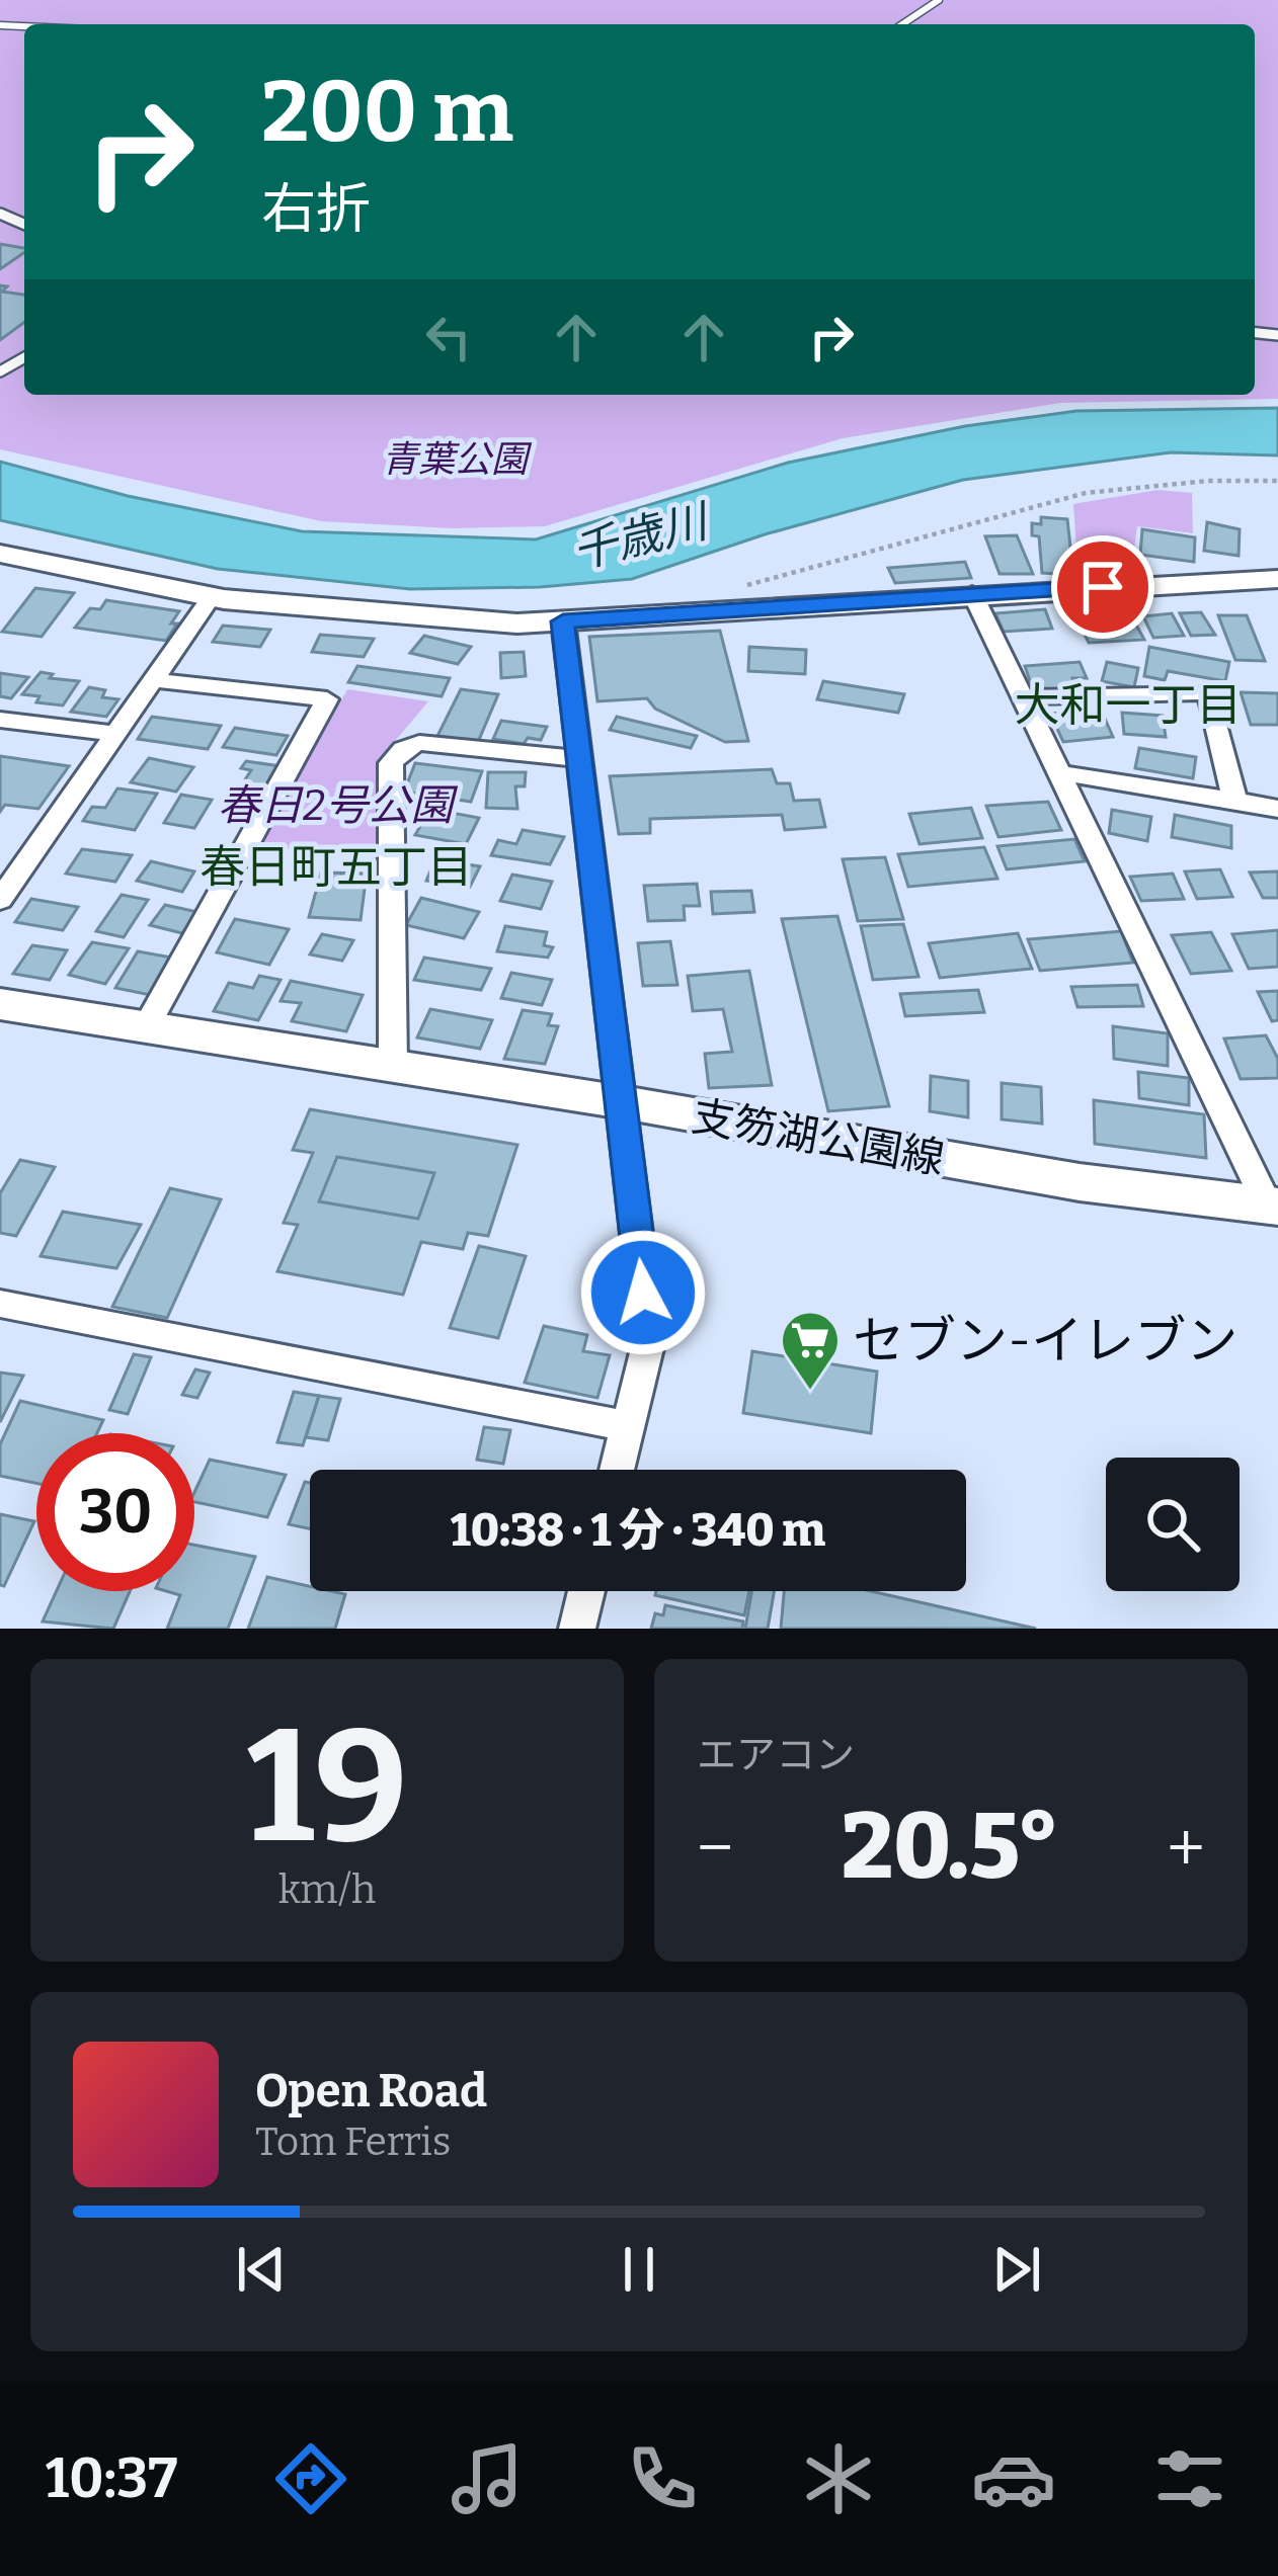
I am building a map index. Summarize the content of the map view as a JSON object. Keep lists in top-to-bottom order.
{
  "streets": {
    "main road": ["支笏湖公園線"]
  },
  "districts": ["大和一丁目", "春日町五丁目"],
  "water": ["千歳川"],
  "parks": ["青葉公園", "春日2号公園"],
  "places": {
    "supermarket": ["セブン-イレブン"]
  },
  "page": {
    "turn": ["200 m", "右折"],
    "limit": "30",
    "trip": "10:38 · 1 分 · 340 m",
    "tile": [
      ["19", "km/h"],
      "エアコン"
    ],
    "heat": ["−", "20.5°", "+"],
    "song": ["Open Road", "Tom Ferris"],
    "tabs": "10:37"
  }
}
